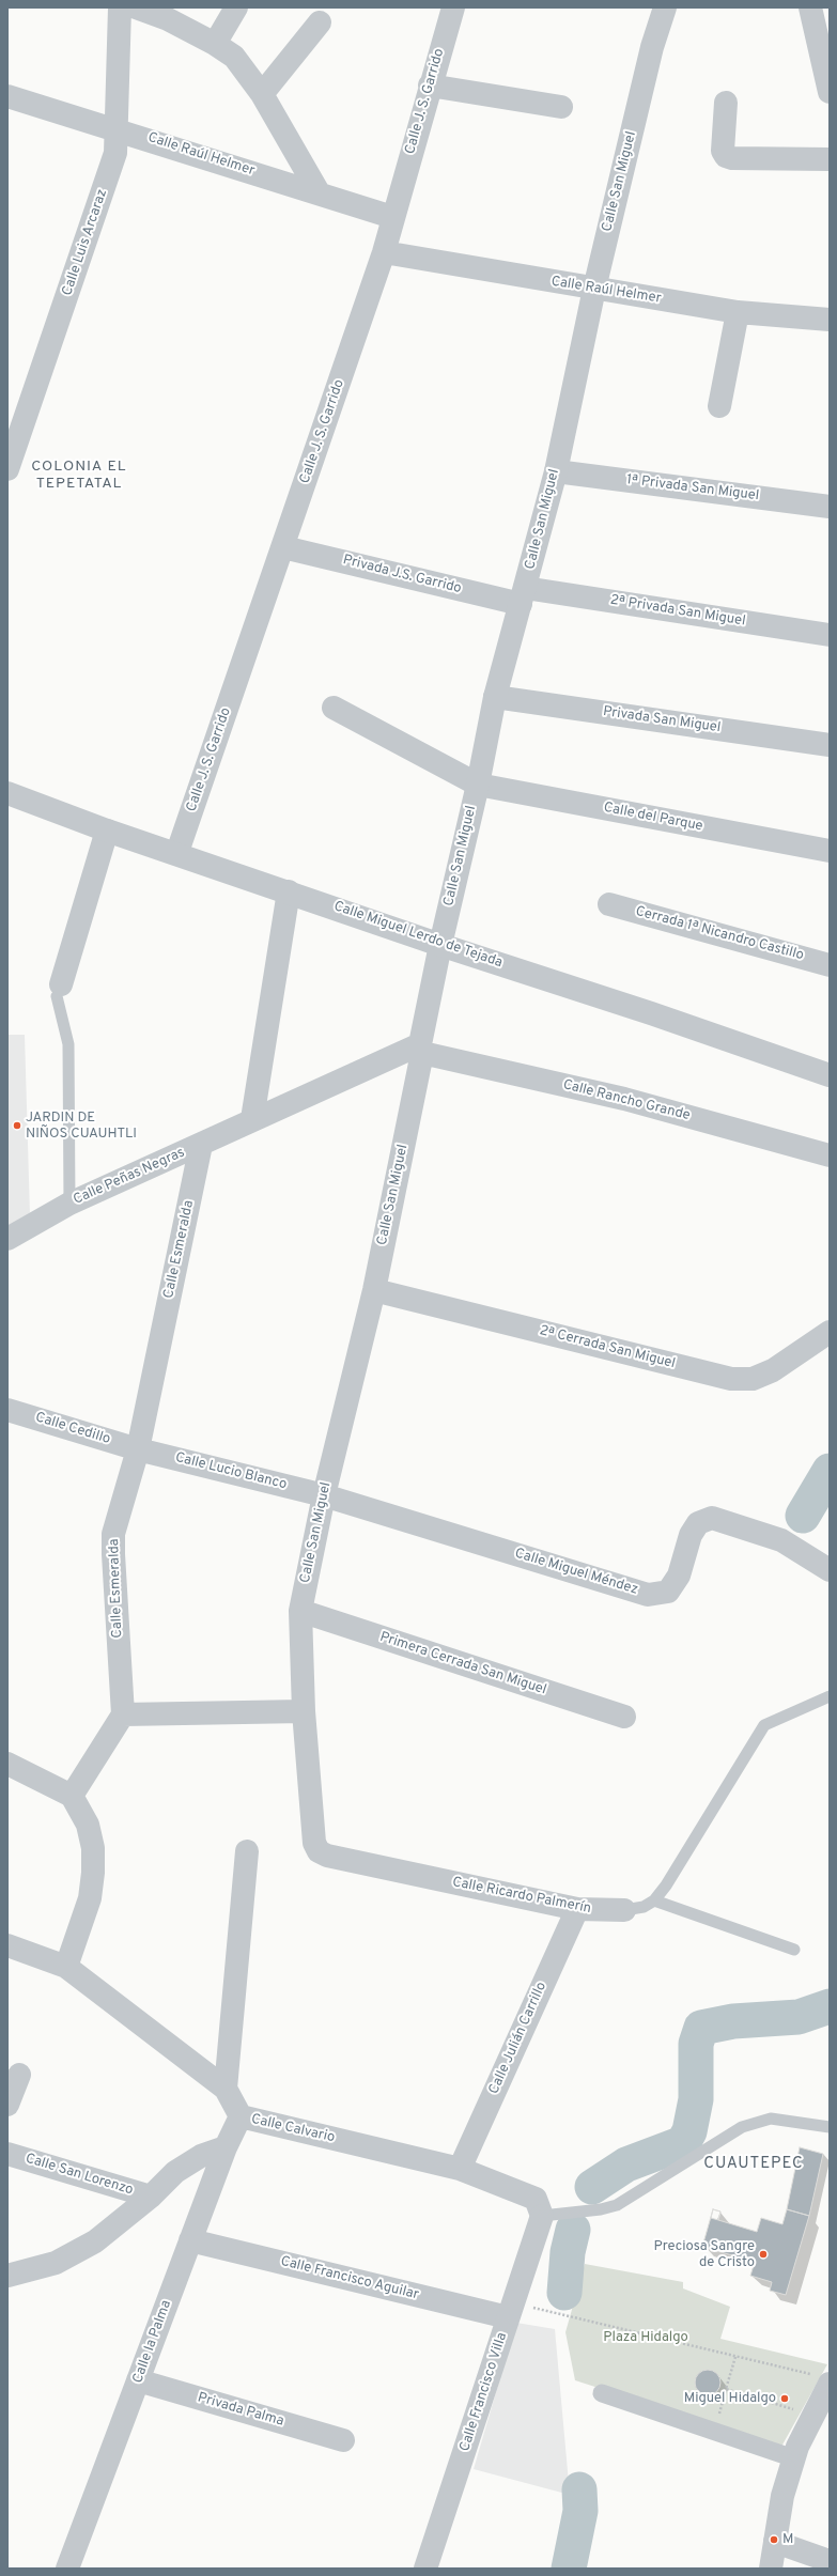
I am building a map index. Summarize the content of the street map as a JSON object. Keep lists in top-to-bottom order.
{
  "streets": {
    "street": [
      "Calle J. S. Garrido",
      "Calle Raúl Helmer",
      "Calle San Miguel",
      "Calle Luis Arcaraz",
      "1ª Privada San Miguel",
      "Privada J.S. Garrido",
      "2ª Privada San Miguel",
      "Privada San Miguel",
      "Calle del Parque",
      "Cerrada 1ª Nicandro Castillo",
      "Calle Miguel Lerdo de Tejada",
      "Calle Rancho Grande",
      "Calle Peñas Negras",
      "Calle Esmeralda",
      "2ª Cerrada San Miguel",
      "Calle Cedillo",
      "Calle Lucio Blanco",
      "Calle Miguel Méndez",
      "Primera Cerrada San Miguel",
      "Calle Ricardo Palmerín",
      "Calle Julián Carrillo",
      "Calle Calvario",
      "Calle San Lorenzo",
      "Calle Francisco Aguilar",
      "Calle la Palma",
      "Calle Francisco Villa",
      "Privada Palma"
    ]
  },
  "crossings": [
    ["Calle J. S. Garrido", "Calle Raúl Helmer"],
    ["Calle J. S. Garrido", "Privada J.S. Garrido"],
    ["Calle J. S. Garrido", "Calle Miguel Lerdo de Tejada"],
    ["Calle Raúl Helmer", "Calle San Miguel"],
    ["Calle Raúl Helmer", "Calle Luis Arcaraz"],
    ["Calle San Miguel", "1ª Privada San Miguel"],
    ["Calle San Miguel", "Privada J.S. Garrido"],
    ["Calle San Miguel", "2ª Privada San Miguel"],
    ["Calle San Miguel", "Privada San Miguel"],
    ["Calle San Miguel", "Calle del Parque"],
    ["Calle San Miguel", "Calle Miguel Lerdo de Tejada"],
    ["Calle San Miguel", "Calle Rancho Grande"],
    ["Calle San Miguel", "Calle Peñas Negras"],
    ["Calle San Miguel", "2ª Cerrada San Miguel"],
    ["Calle San Miguel", "Calle Lucio Blanco"],
    ["Calle San Miguel", "Calle Miguel Méndez"],
    ["Calle San Miguel", "Primera Cerrada San Miguel"],
    ["Calle San Miguel", "Calle Ricardo Palmerín"],
    ["Privada J.S. Garrido", "2ª Privada San Miguel"],
    ["Calle Rancho Grande", "Calle Peñas Negras"],
    ["Calle Peñas Negras", "Calle Esmeralda"],
    ["Calle Esmeralda", "Calle Cedillo"],
    ["Calle Esmeralda", "Calle Lucio Blanco"],
    ["Calle Cedillo", "Calle Lucio Blanco"],
    ["Calle Lucio Blanco", "Calle Miguel Méndez"],
    ["Calle Ricardo Palmerín", "Calle Julián Carrillo"],
    ["Calle Julián Carrillo", "Calle Calvario"],
    ["Calle Calvario", "Calle la Palma"],
    ["Calle Calvario", "Calle Francisco Villa"],
    ["Calle Francisco Aguilar", "Calle la Palma"],
    ["Calle Francisco Aguilar", "Calle Francisco Villa"],
    ["Calle la Palma", "Privada Palma"]
  ],
  "districts": ["COLONIA EL TEPETATAL", "CUAUTEPEC"],
  "parks": ["Plaza Hidalgo"],
  "places": [
    "JARDIN DE NIÑOS CUAUHTLI",
    "Preciosa Sangre de Cristo",
    "Miguel Hidalgo",
    "M"
  ]
}
